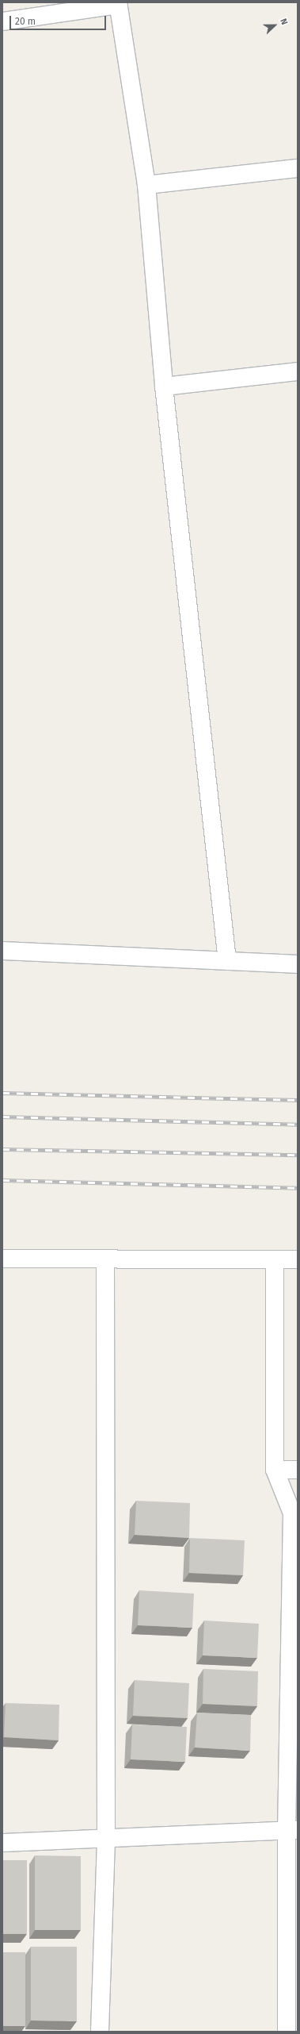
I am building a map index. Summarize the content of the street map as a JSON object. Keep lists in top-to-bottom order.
{
  "scale_bar": "20 m",
  "north": "right"
}
